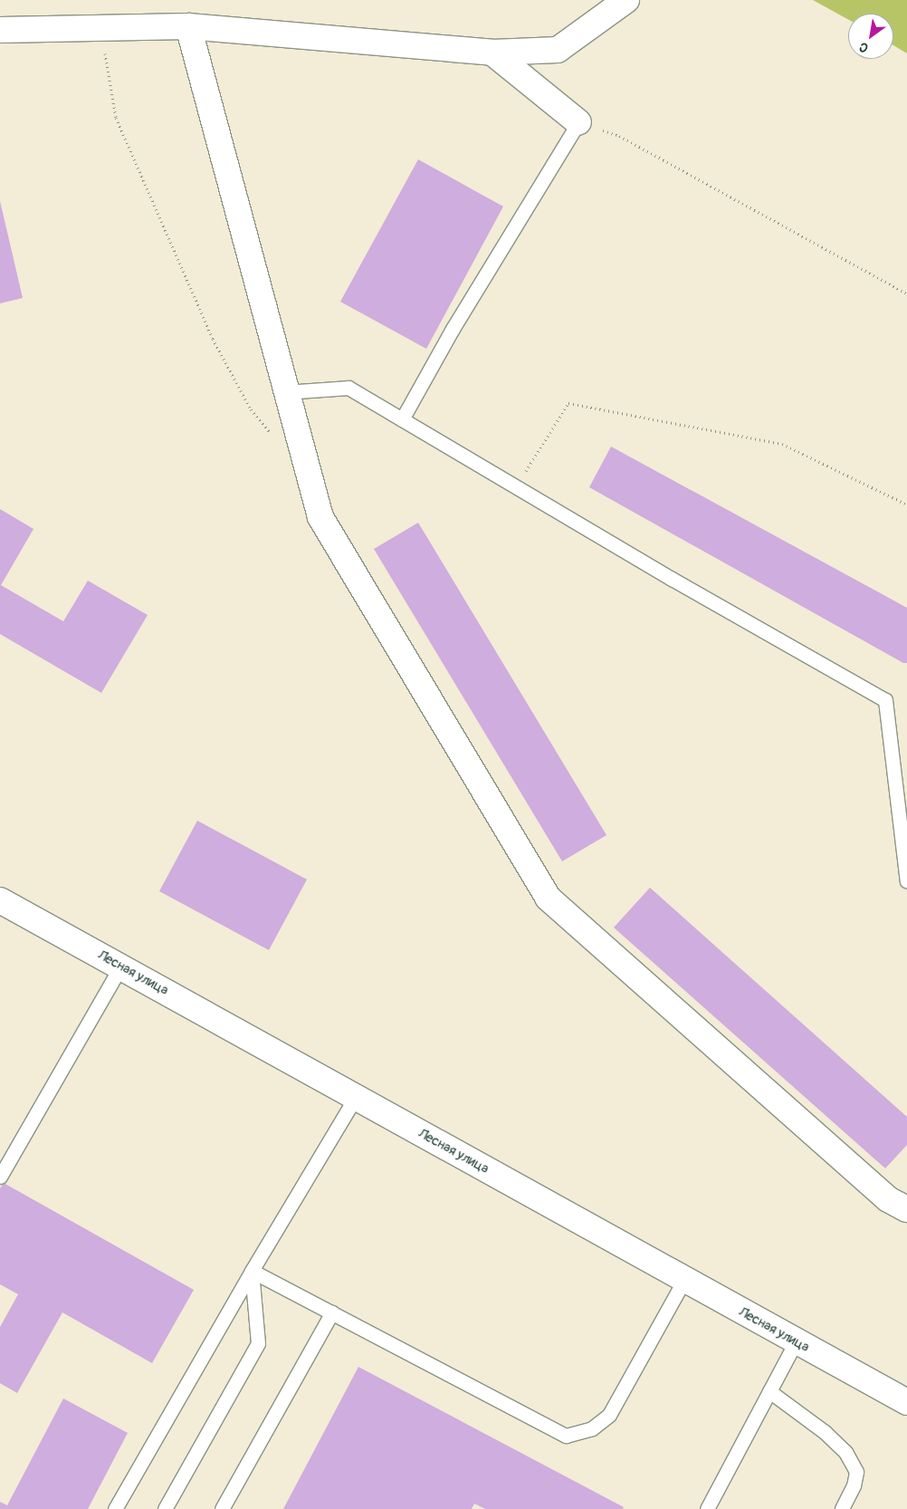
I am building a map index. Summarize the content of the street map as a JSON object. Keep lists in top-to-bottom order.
{
  "streets": {
    "street": ["Лесная улица"]
  },
  "north": "bottom left"
}
